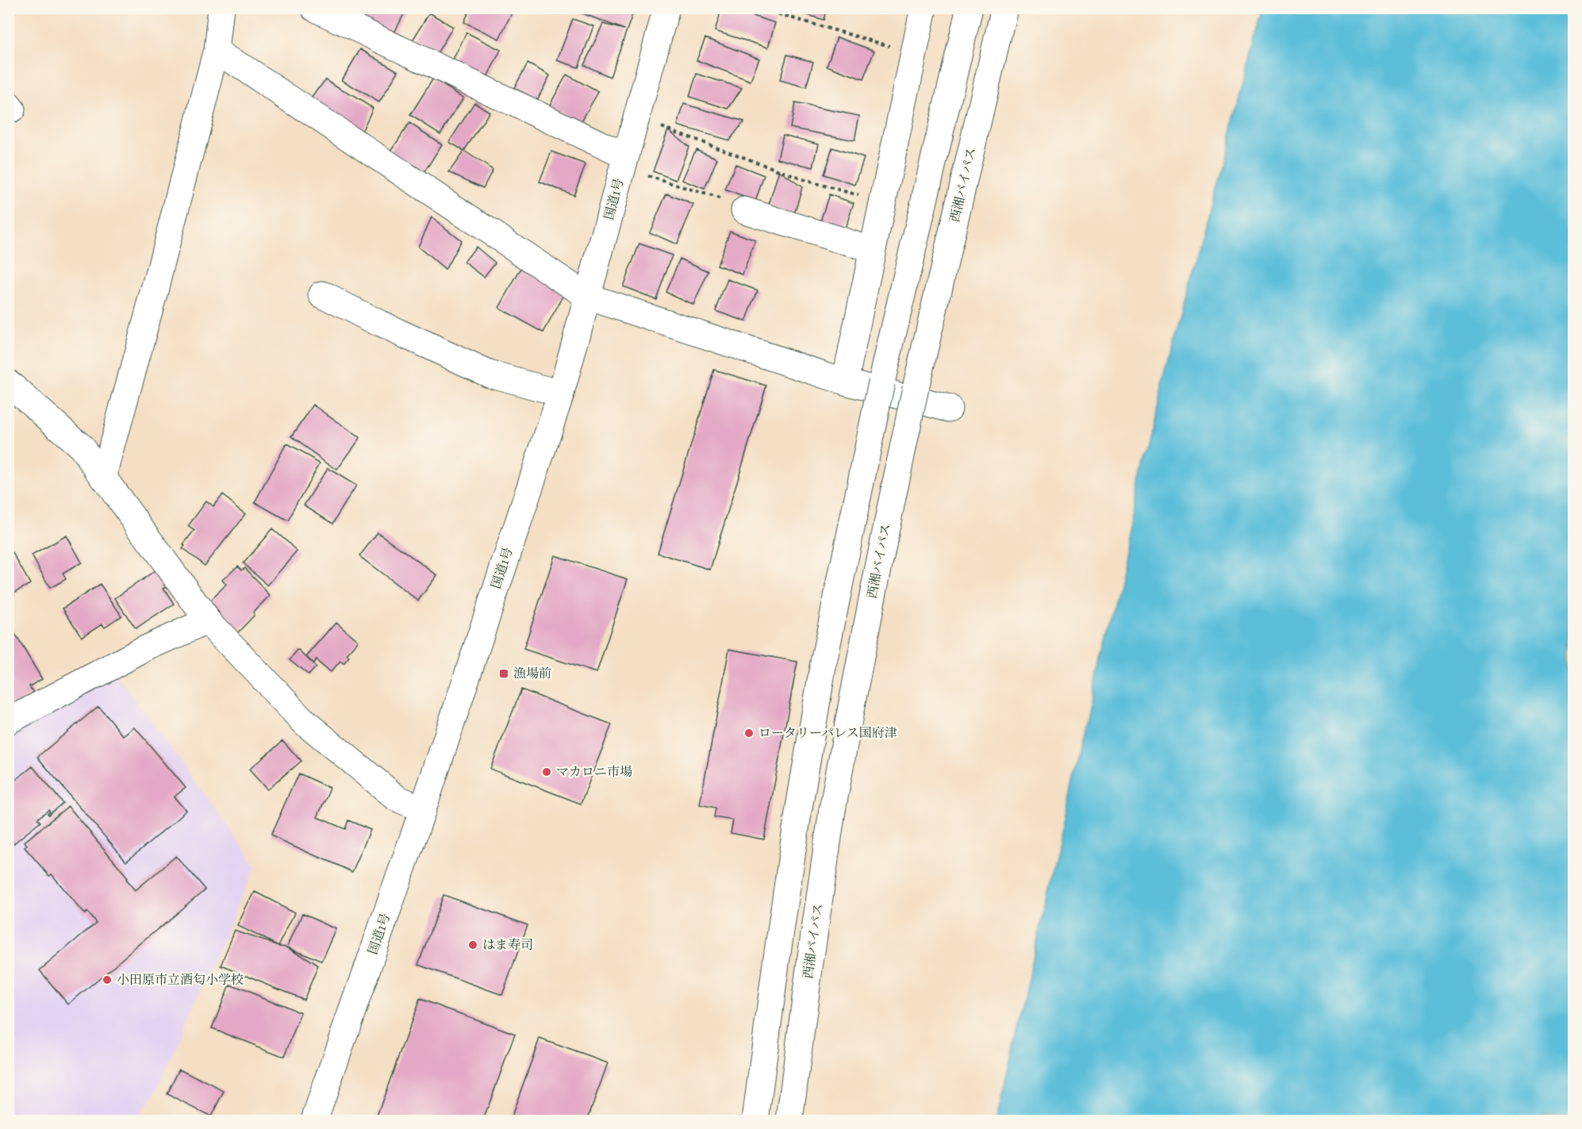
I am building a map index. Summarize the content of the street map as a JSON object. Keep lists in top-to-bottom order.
{
  "streets": {
    "main road": ["西湘バイパス", "国道1号"]
  },
  "places": {
    "transit": ["漁場前"],
    "other": [
      "ロータリーパレス国府津",
      "マカロニ市場",
      "はま寿司",
      "小田原市立酒匂小学校"
    ]
  }
}
